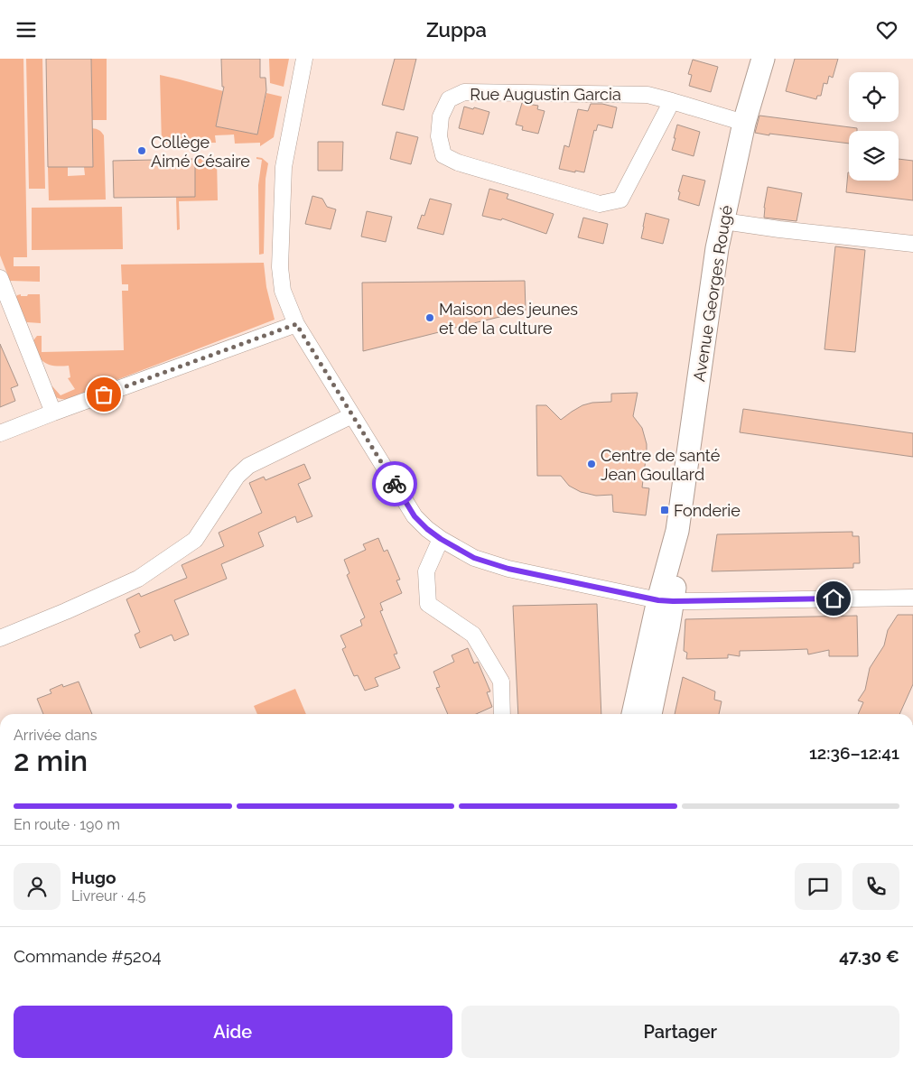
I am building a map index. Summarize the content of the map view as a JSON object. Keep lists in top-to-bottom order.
{
  "streets": {
    "street": ["Rue Augustin Garcia", "Avenue Georges Rougé"]
  },
  "crossings": [
    ["Rue Augustin Garcia", "Avenue Georges Rougé"]
  ],
  "places": {
    "other": ["Collège Aimé Césaire", "Maison des jeunes et de la culture", "Centre de santé Jean Goullard"],
    "transit": ["Fonderie"]
  },
  "page": {
    "header": "Zuppa",
    "heading": ["2 min", "Arrivée dans", "12:36–12:41"],
    "panel": [
      "Hugo",
      "Livreur · 4.5",
      "Commande #5204",
      "47.30 €"
    ],
    "bar": "En route · 190 m",
    "buttons": ["Aide", "Partager"]
  }
}
